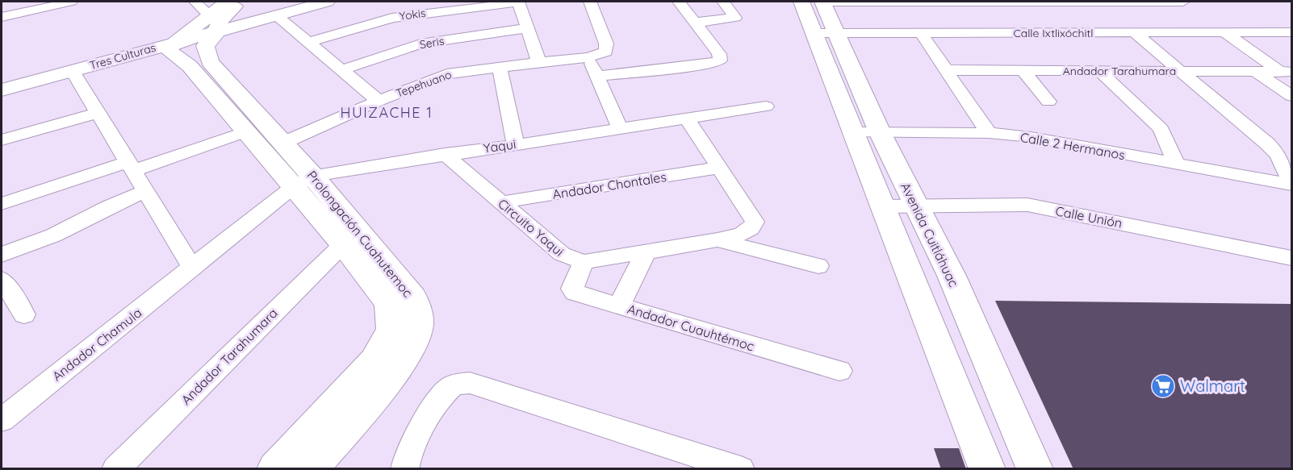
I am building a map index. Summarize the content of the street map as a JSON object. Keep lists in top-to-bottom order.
{
  "streets": {
    "street": [
      "Yokis",
      "Calle Ixtlixóchitl",
      "Seris",
      "Tres Culturas",
      "Andador Tarahumara",
      "Tepehuano",
      "Yaqui",
      "Calle 2 Hermanos",
      "Andador Chontales",
      "Calle Unión",
      "Circuito Yaqui",
      "Prolongación Cuahutemoc",
      "Avenida Cuitláhuac",
      "Andador Cuauhtémoc",
      "Andador Chamula"
    ]
  },
  "crossings": [
    ["Yokis", "Tepehuano"],
    ["Calle Ixtlixóchitl", "Avenida Cuitláhuac"],
    ["Seris", "Tepehuano"],
    ["Tres Culturas", "Prolongación Cuahutemoc"],
    ["Andador Tarahumara", "Prolongación Cuahutemoc"],
    ["Yaqui", "Circuito Yaqui"],
    ["Yaqui", "Prolongación Cuahutemoc"],
    ["Yaqui", "Andador Chamula"],
    ["Calle 2 Hermanos", "Avenida Cuitláhuac"],
    ["Andador Chontales", "Circuito Yaqui"],
    ["Calle Unión", "Avenida Cuitláhuac"],
    ["Circuito Yaqui", "Andador Cuauhtémoc"],
    ["Prolongación Cuahutemoc", "Andador Chamula"]
  ],
  "districts": ["HUIZACHE 1"],
  "places": {
    "supermarket": ["Walmart"]
  }
}
